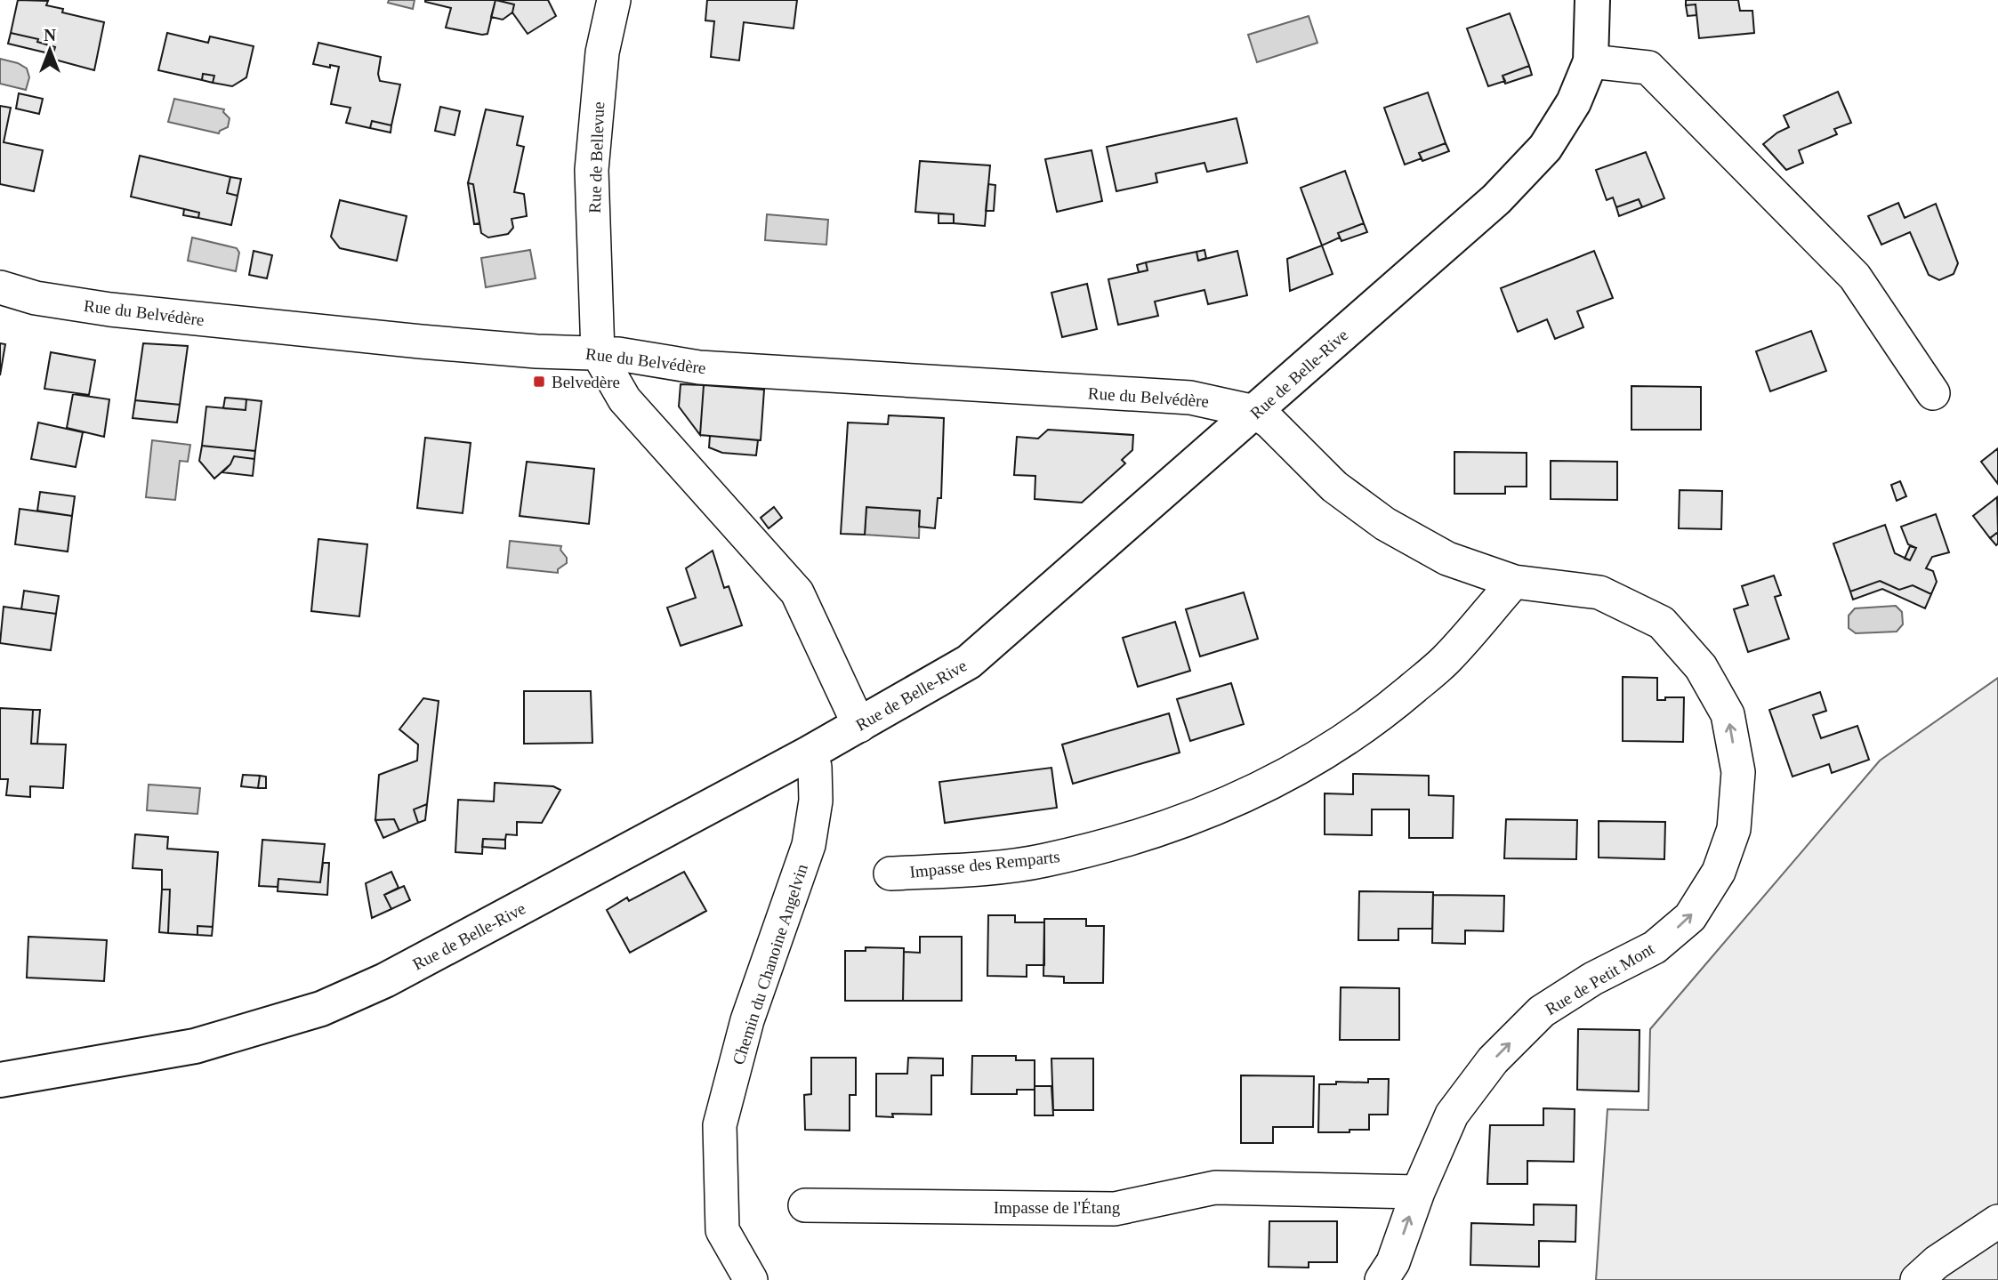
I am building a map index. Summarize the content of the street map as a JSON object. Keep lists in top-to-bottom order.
{
  "streets": {
    "street": [
      "Rue de Bellevue",
      "Rue du Belvédère",
      "Rue de Belle-Rive",
      "Impasse des Remparts",
      "Chemin du Chanoine Angelvin",
      "Rue de Petit Mont",
      "Impasse de l'Étang"
    ]
  },
  "crossings": [
    ["Rue de Bellevue", "Rue du Belvédère"],
    ["Rue du Belvédère", "Rue de Belle-Rive"],
    ["Rue du Belvédère", "Rue de Petit Mont"],
    ["Rue de Belle-Rive", "Chemin du Chanoine Angelvin"],
    ["Rue de Belle-Rive", "Rue de Petit Mont"],
    ["Impasse des Remparts", "Rue de Petit Mont"],
    ["Rue de Petit Mont", "Impasse de l'Étang"]
  ],
  "places": {
    "transit": ["Belvedère"]
  },
  "north": "top"
}
